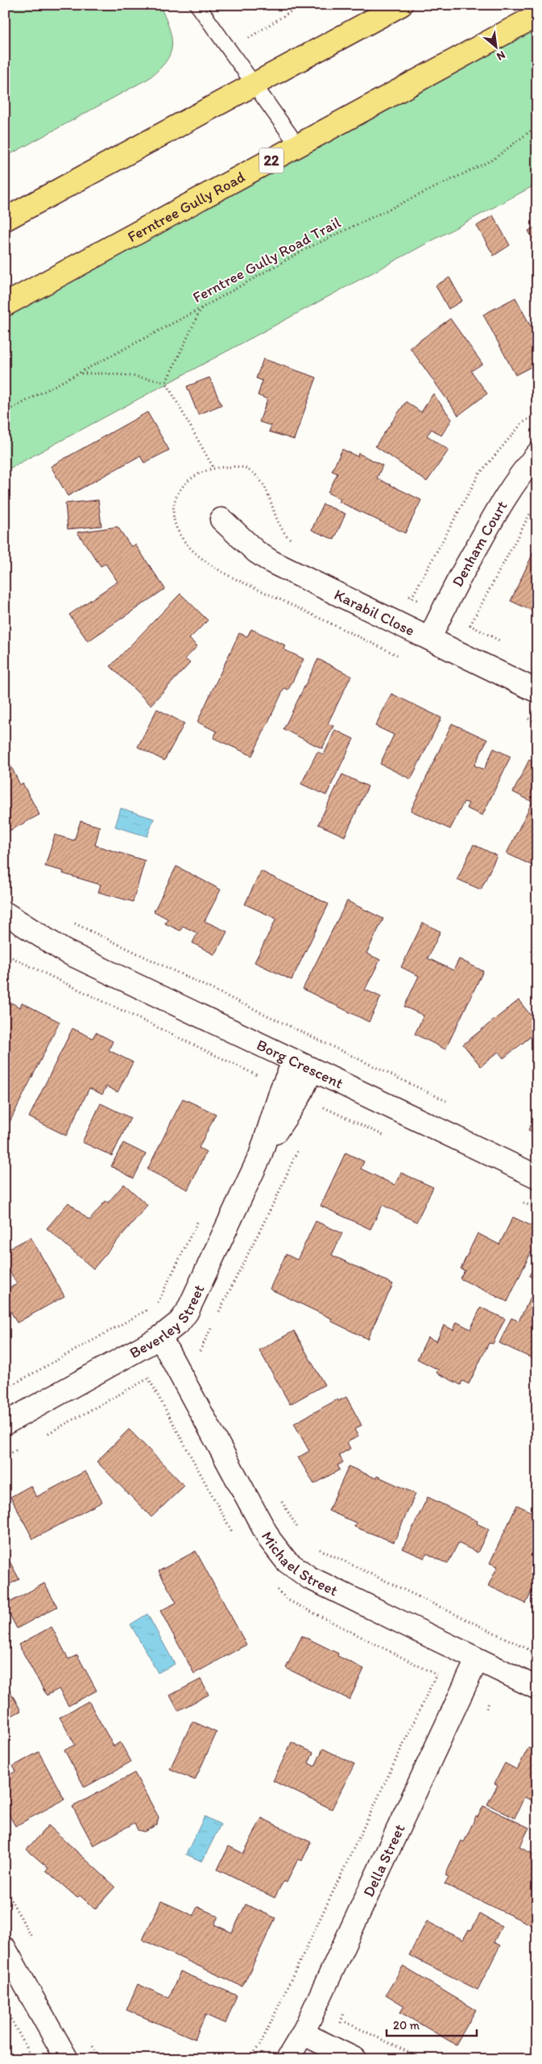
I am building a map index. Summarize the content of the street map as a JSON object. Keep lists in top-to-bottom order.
{
  "streets": {
    "main road": ["22", "Ferntree Gully Road"],
    "street": [
      "Denham Court",
      "Karabil Close",
      "Borg Crescent",
      "Beverley Street",
      "Michael Street",
      "Della Street"
    ],
    "path": ["Ferntree Gully Road Trail"]
  },
  "crossings": [
    ["Denham Court", "Karabil Close"],
    ["Borg Crescent", "Beverley Street"],
    ["Beverley Street", "Michael Street"],
    ["Michael Street", "Della Street"]
  ],
  "scale_bar": "20 m",
  "north": "bottom right"
}
